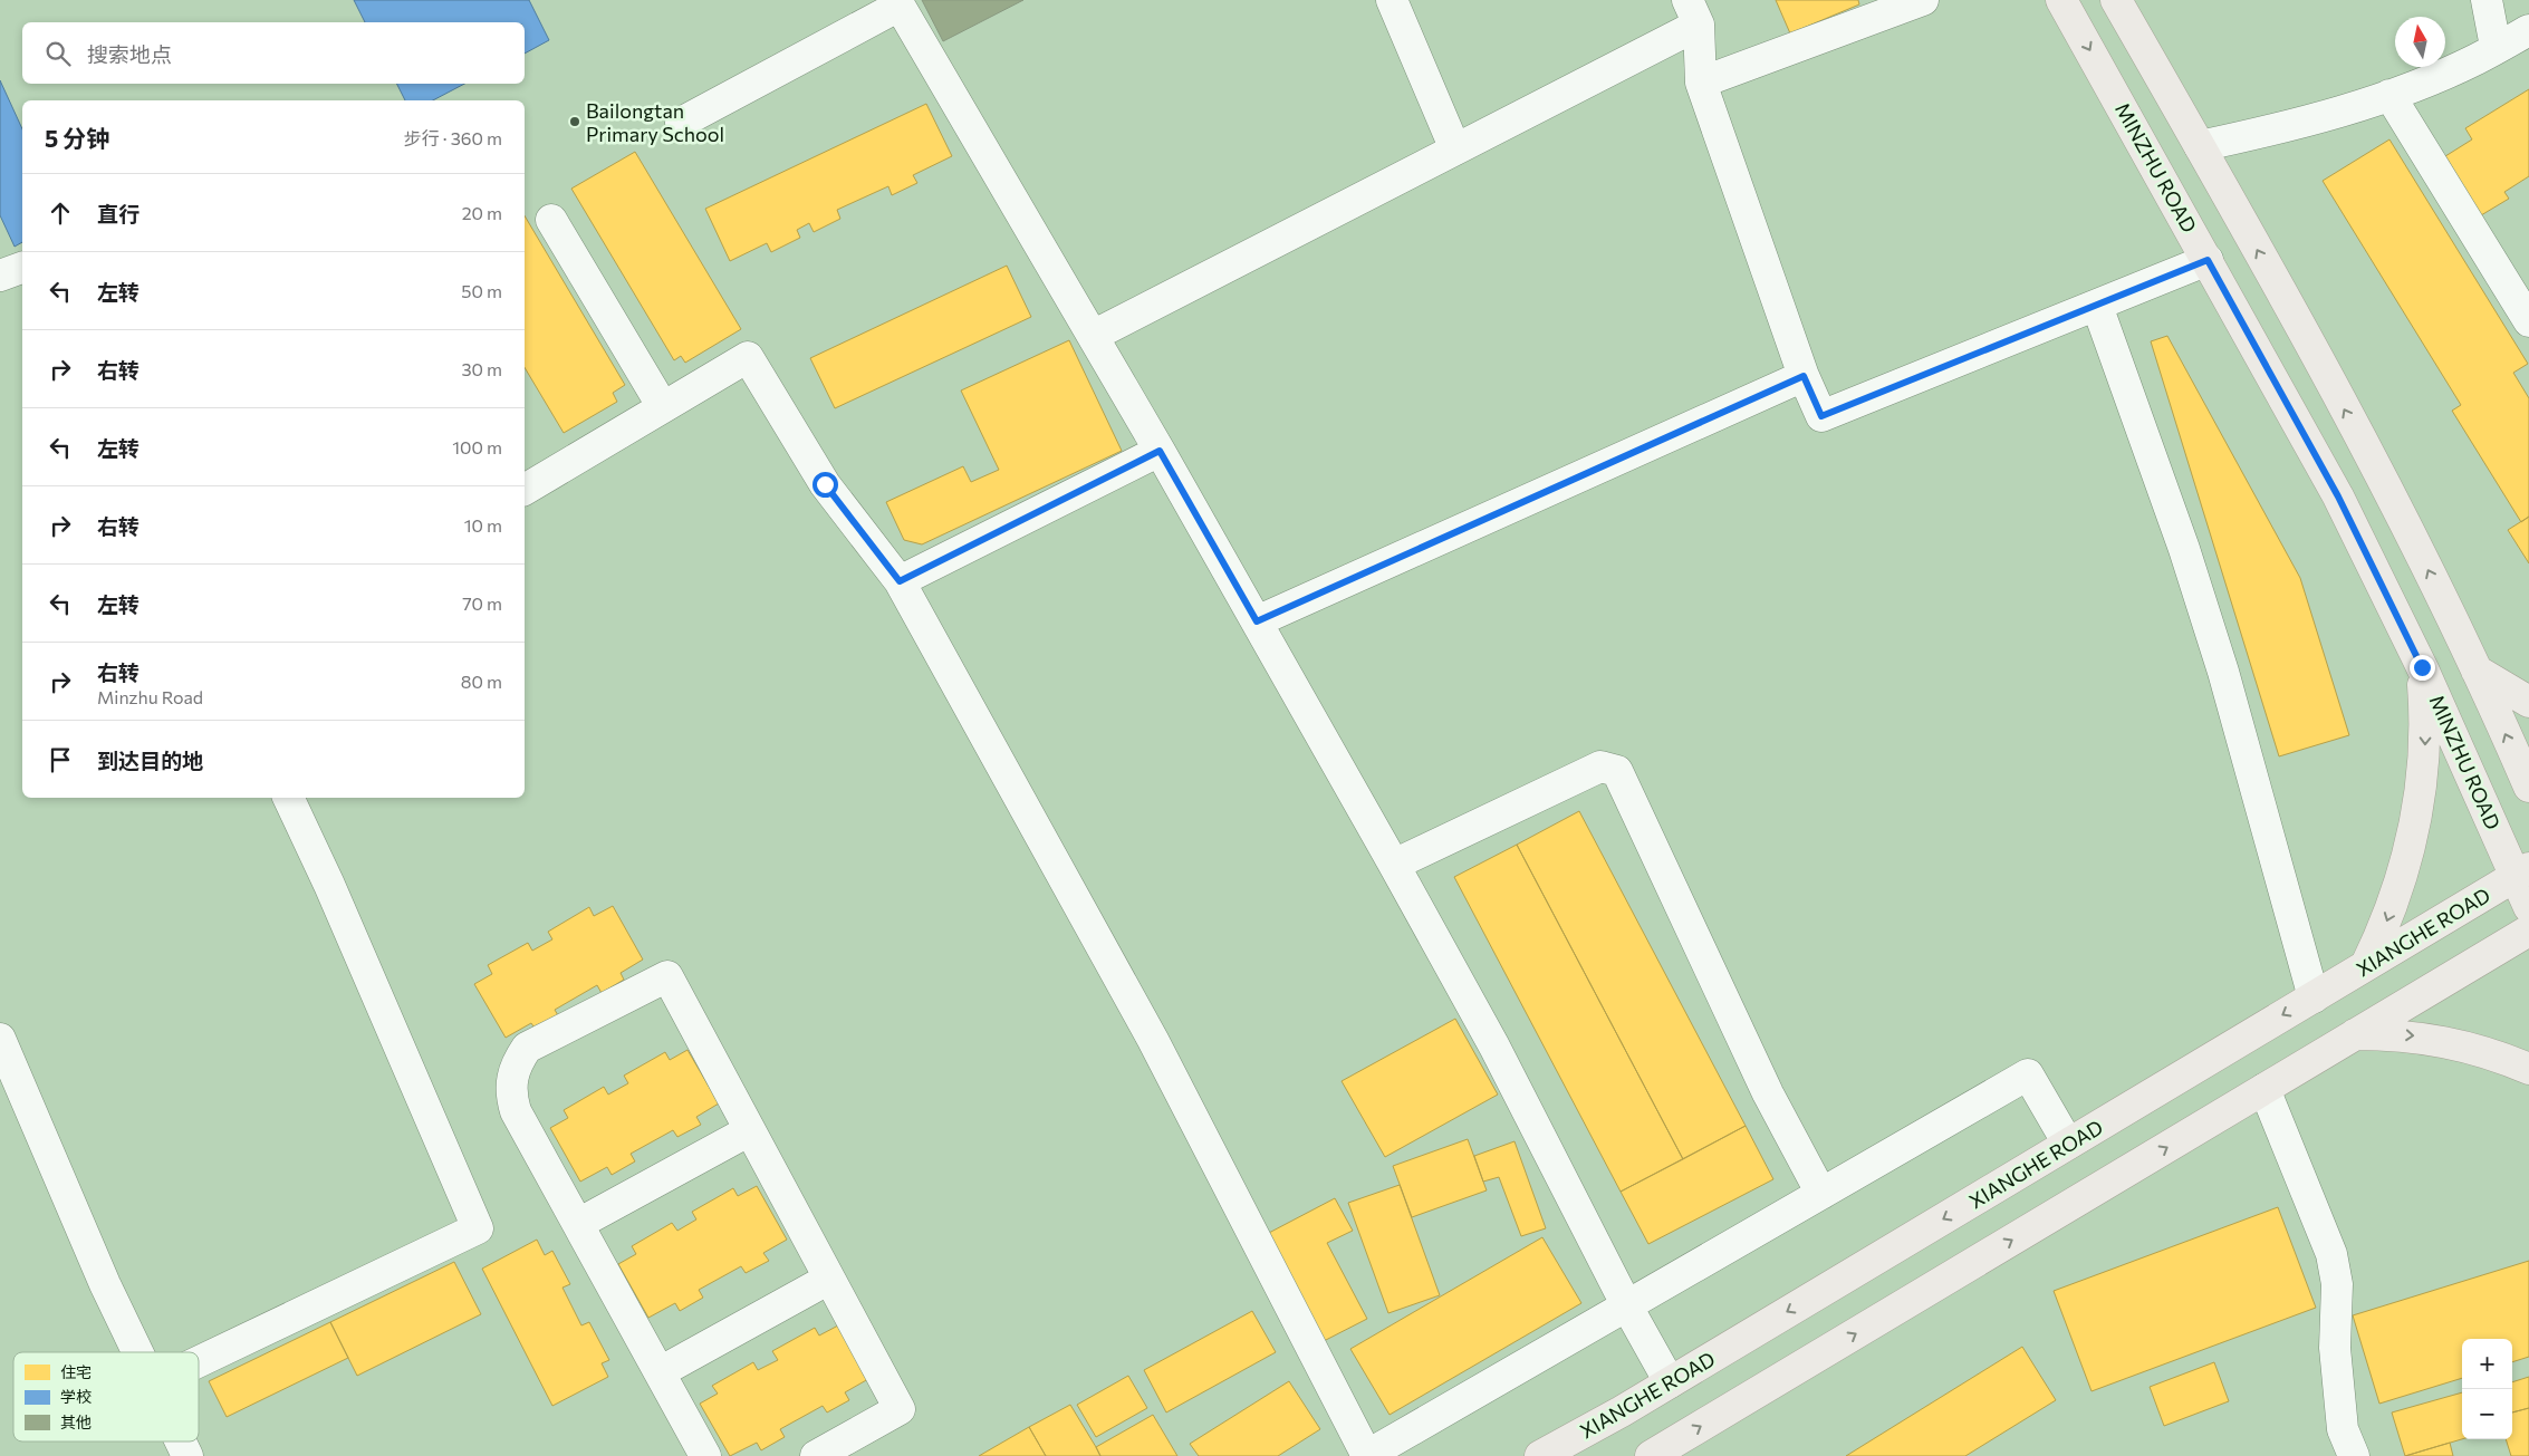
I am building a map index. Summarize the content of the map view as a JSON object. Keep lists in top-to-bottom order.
{
  "streets": {
    "main road": ["MINZHU ROAD", "XIANGHE ROAD"]
  },
  "crossings": [
    ["MINZHU ROAD", "XIANGHE ROAD"]
  ],
  "places": ["Bailongtan Primary School"],
  "legend": ["住宅", "学校", "其他"],
  "north": "top",
  "page": {
    "search": "搜索地点",
    "heading": ["5 分钟", "步行 · 360 m"],
    "list": [
      ["直行", "20 m"],
      ["左转", "50 m"],
      ["右转", "30 m"],
      ["左转", "100 m"],
      ["右转", "10 m"],
      ["左转", "70 m"],
      ["右转", "Minzhu Road", "80 m"],
      "到达目的地"
    ],
    "map_buttons": ["+", "−"]
  }
}
